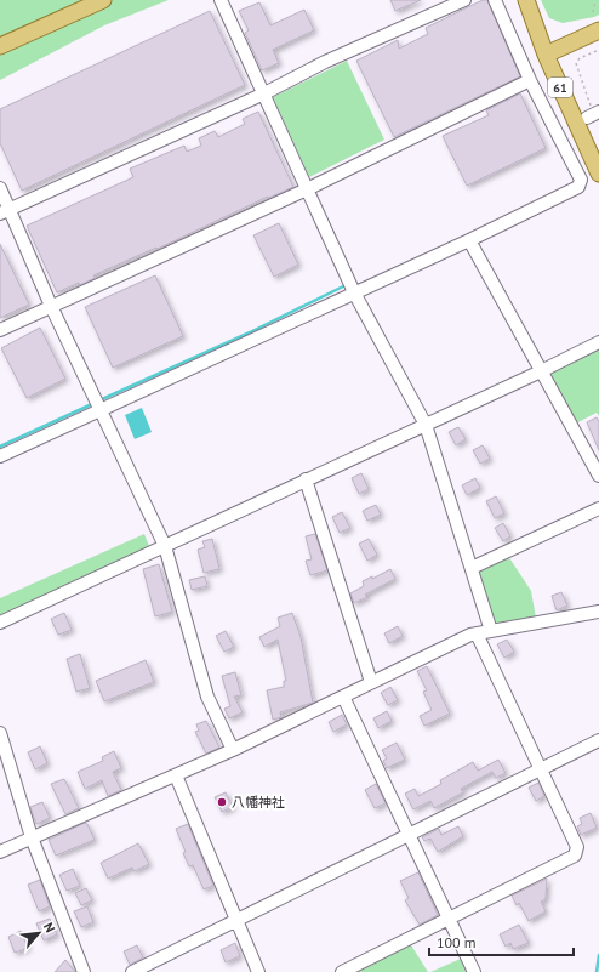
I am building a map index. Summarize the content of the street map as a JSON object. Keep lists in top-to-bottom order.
{
  "streets": {
    "main road": ["61"]
  },
  "places": ["八幡神社"],
  "scale_bar": "100 m",
  "north": "top right"
}
